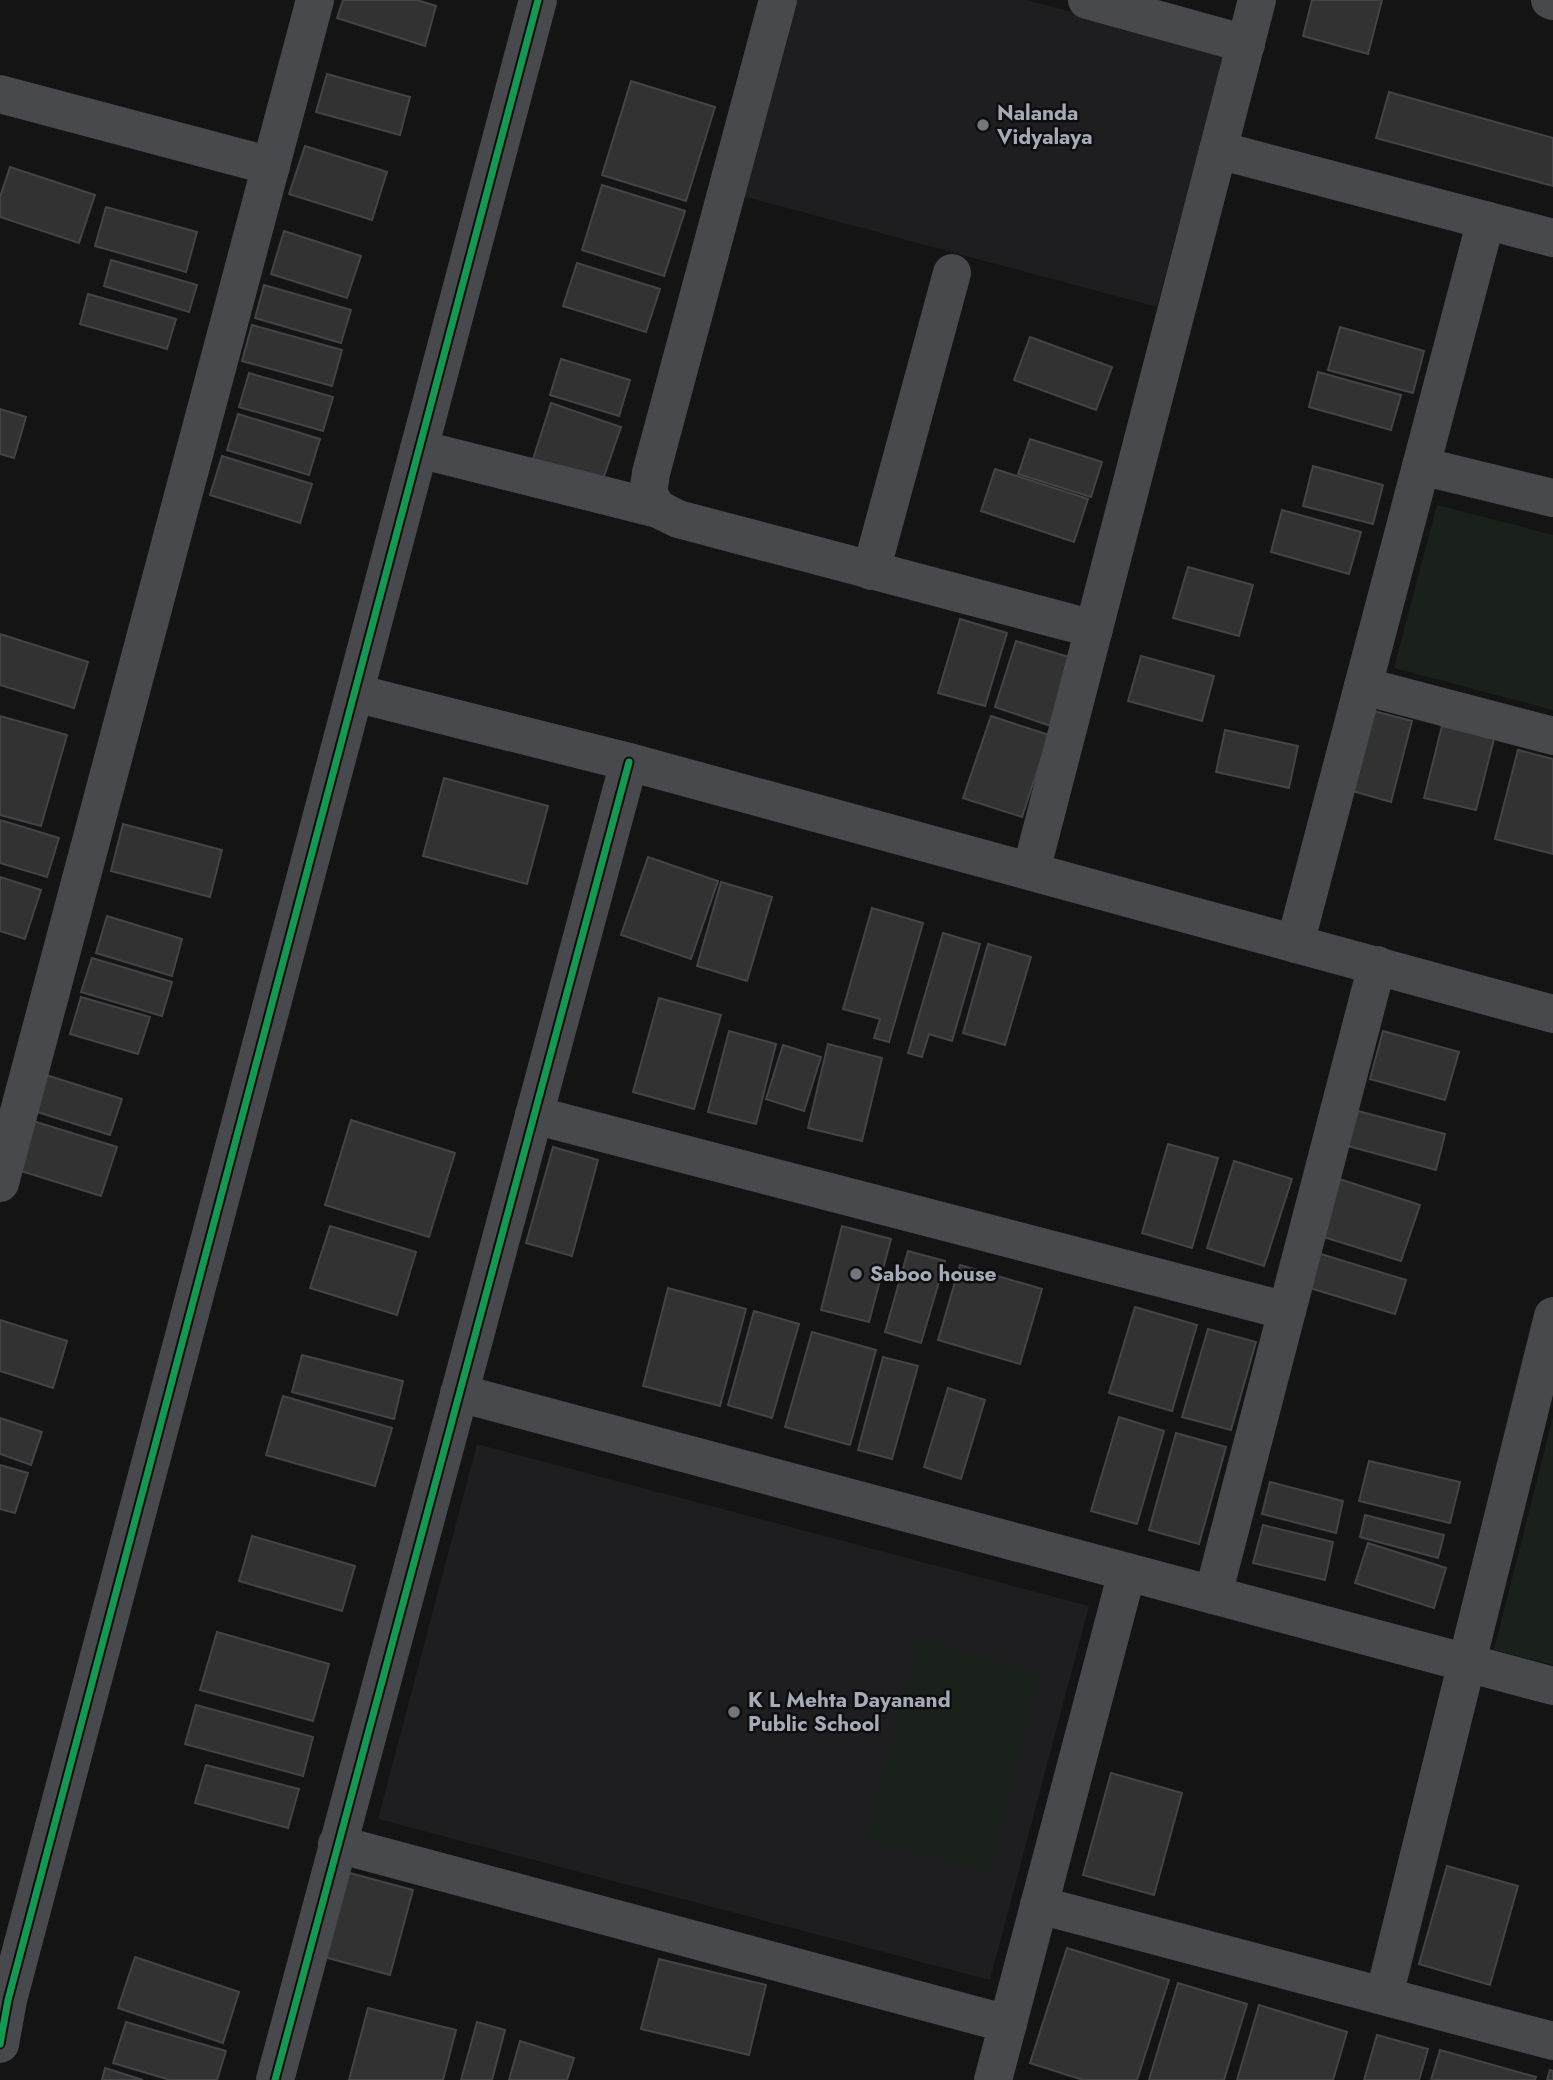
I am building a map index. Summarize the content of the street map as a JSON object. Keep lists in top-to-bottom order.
{
  "places": ["Nalanda Vidyalaya", "Saboo house", "K L Mehta Dayanand Public School"]
}
